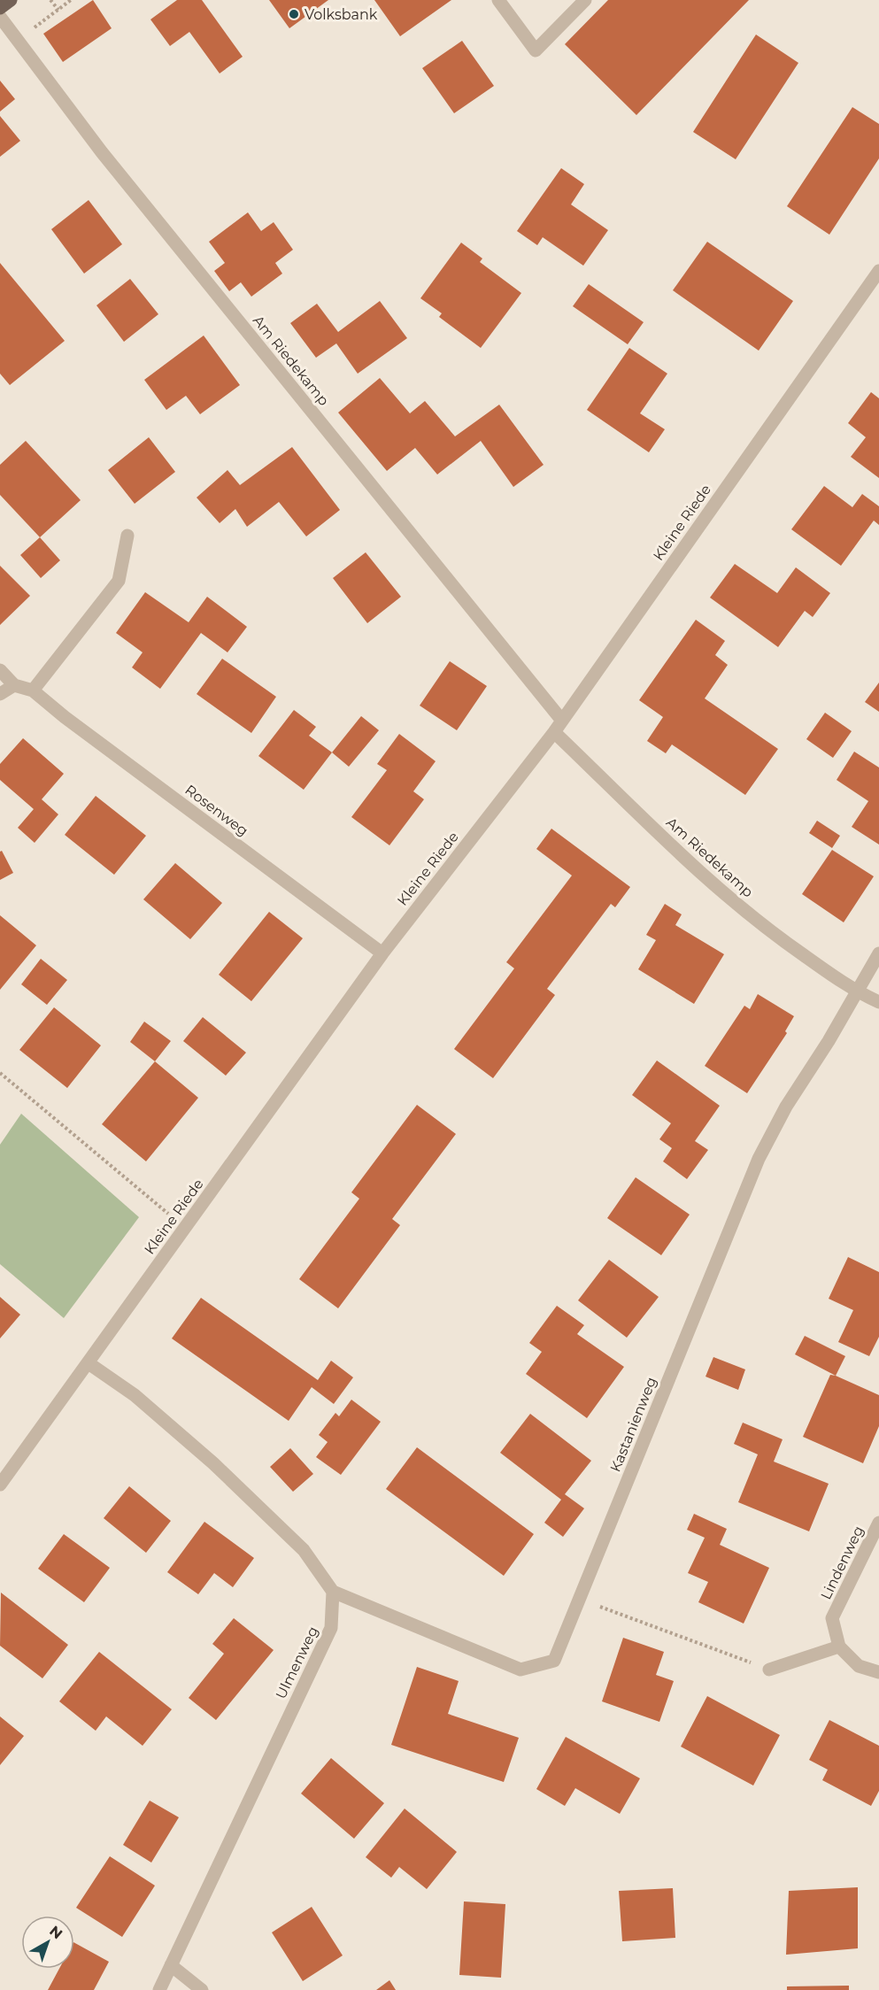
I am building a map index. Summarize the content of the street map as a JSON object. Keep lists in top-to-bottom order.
{
  "streets": {
    "street": [
      "Am Riedekamp",
      "Kleine Riede",
      "Rosenweg",
      "Kastanienweg",
      "Lindenweg",
      "Ulmenweg"
    ]
  },
  "crossings": [
    ["Am Riedekamp", "Kleine Riede"],
    ["Am Riedekamp", "Kastanienweg"],
    ["Kleine Riede", "Rosenweg"],
    ["Kastanienweg", "Ulmenweg"]
  ],
  "places": ["Volksbank"],
  "north": "top right"
}
